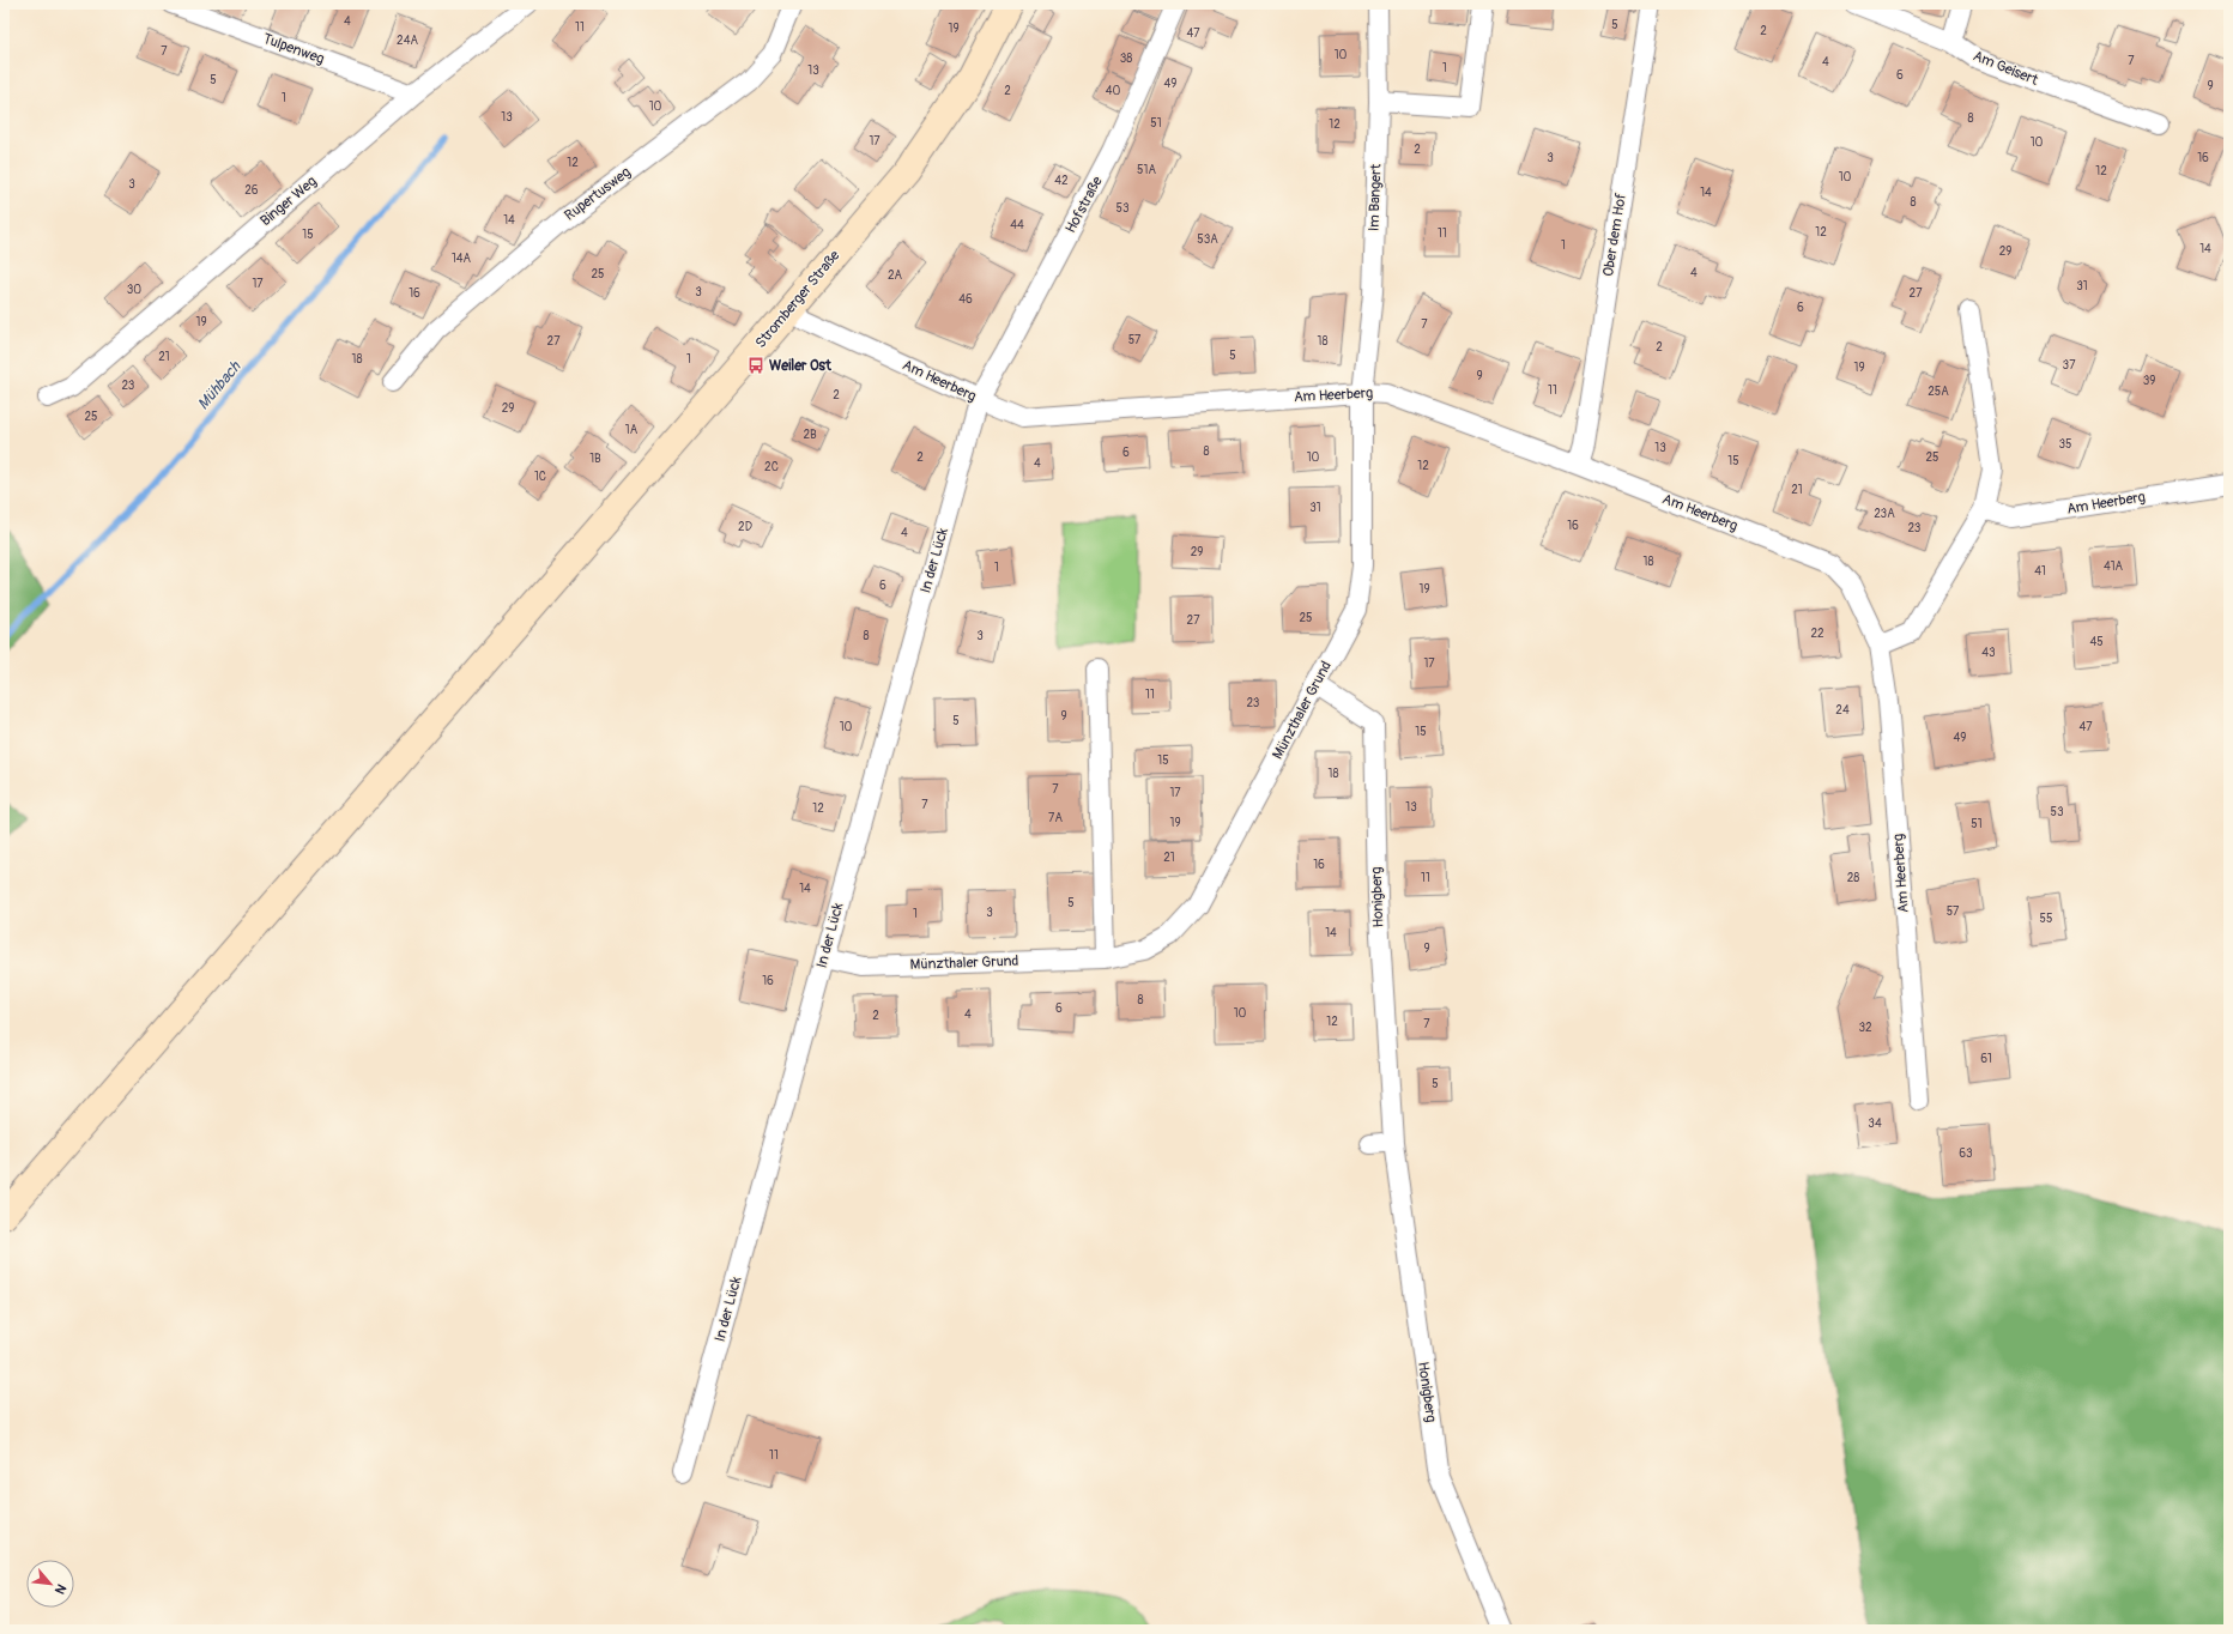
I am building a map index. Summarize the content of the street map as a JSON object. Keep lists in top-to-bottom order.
{
  "streets": {
    "main road": ["Stromberger Straße"],
    "street": [
      "Tulpenweg",
      "Am Geisert",
      "Rupertusweg",
      "Im Bangert",
      "Binger Weg",
      "Hofstraße",
      "Ober dem Hof",
      "Am Heerberg",
      "In der Lück",
      "Münzthaler Grund",
      "Honigberg"
    ]
  },
  "crossings": [
    ["Tulpenweg", "Binger Weg"],
    ["Im Bangert", "Am Heerberg"],
    ["Im Bangert", "Münzthaler Grund"],
    ["Hofstraße", "Am Heerberg"],
    ["Hofstraße", "In der Lück"],
    ["Ober dem Hof", "Am Heerberg"],
    ["Stromberger Straße", "Am Heerberg"],
    ["Am Heerberg", "In der Lück"],
    ["Am Heerberg", "Münzthaler Grund"],
    ["In der Lück", "Münzthaler Grund"],
    ["Münzthaler Grund", "Honigberg"]
  ],
  "water": ["Mühbach"],
  "places": {
    "bus stop": ["Weiler Ost"]
  },
  "house_numbers": [
    "4",
    "5",
    "11",
    "19",
    "2",
    "47",
    "24A",
    "7",
    "10",
    "38",
    "7",
    "4",
    "1",
    "13",
    "6",
    "5",
    "49",
    "9",
    "2",
    "40",
    "1",
    "10",
    "13",
    "8",
    "51",
    "12",
    "17",
    "10",
    "2",
    "3",
    "16",
    "12",
    "51A",
    "12",
    "10",
    "42",
    "3",
    "26",
    "14",
    "8",
    "53",
    "14",
    "44",
    "12",
    "11",
    "15",
    "53A",
    "1",
    "14",
    "29",
    "14A",
    "4",
    "25",
    "2A",
    "17",
    "31",
    "30",
    "3",
    "16",
    "27",
    "46",
    "6",
    "19",
    "7",
    "57",
    "27",
    "18",
    "2",
    "5",
    "21",
    "18",
    "1",
    "37",
    "19",
    "9",
    "39",
    "23",
    "11",
    "25A",
    "2",
    "29",
    "25",
    "1A",
    "2B",
    "35",
    "13",
    "8",
    "6",
    "2",
    "10",
    "25",
    "1B",
    "15",
    "4",
    "12",
    "2C",
    "1C",
    "21",
    "31",
    "23A",
    "16",
    "2D",
    "23",
    "4",
    "29",
    "18",
    "41A",
    "1",
    "41",
    "6",
    "19",
    "25",
    "27",
    "22",
    "8",
    "3",
    "45",
    "43",
    "17",
    "11",
    "23",
    "24",
    "9",
    "5",
    "10",
    "47",
    "15",
    "49",
    "15",
    "18",
    "7",
    "17",
    "7",
    "13",
    "12",
    "53",
    "7A",
    "19",
    "51",
    "21",
    "16",
    "11",
    "28",
    "14",
    "5",
    "57",
    "3",
    "1",
    "55",
    "14",
    "9",
    "16",
    "8",
    "6",
    "10",
    "4",
    "2",
    "12",
    "7",
    "32",
    "61",
    "5",
    "34",
    "63",
    "11"
  ],
  "north": "bottom right"
}
